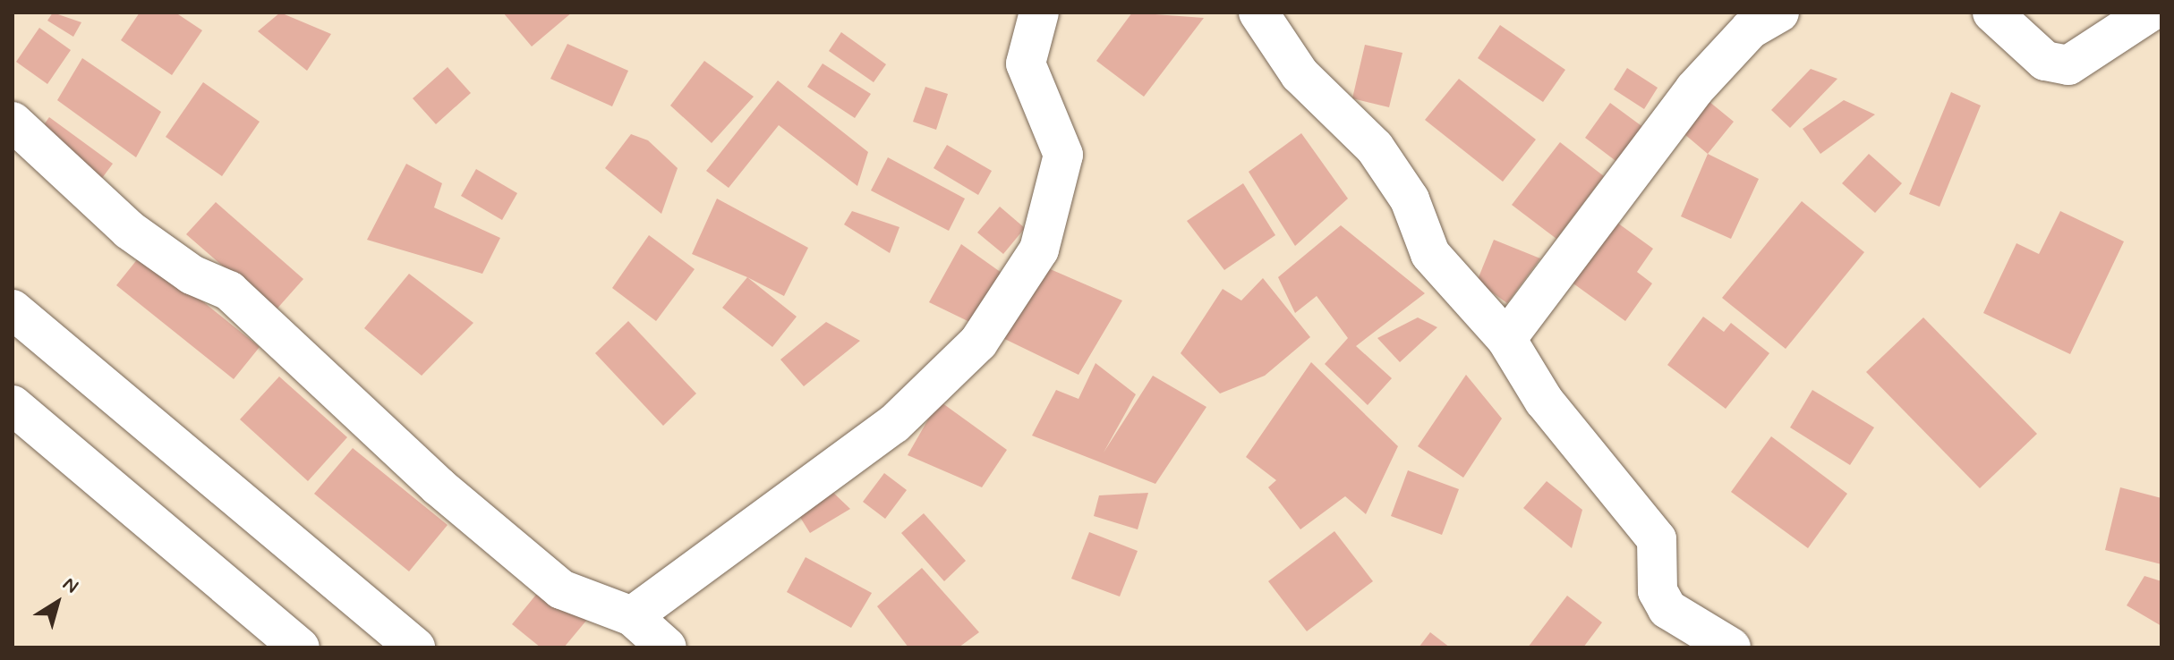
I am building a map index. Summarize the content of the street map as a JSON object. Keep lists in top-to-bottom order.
{
  "north": "top right"
}
